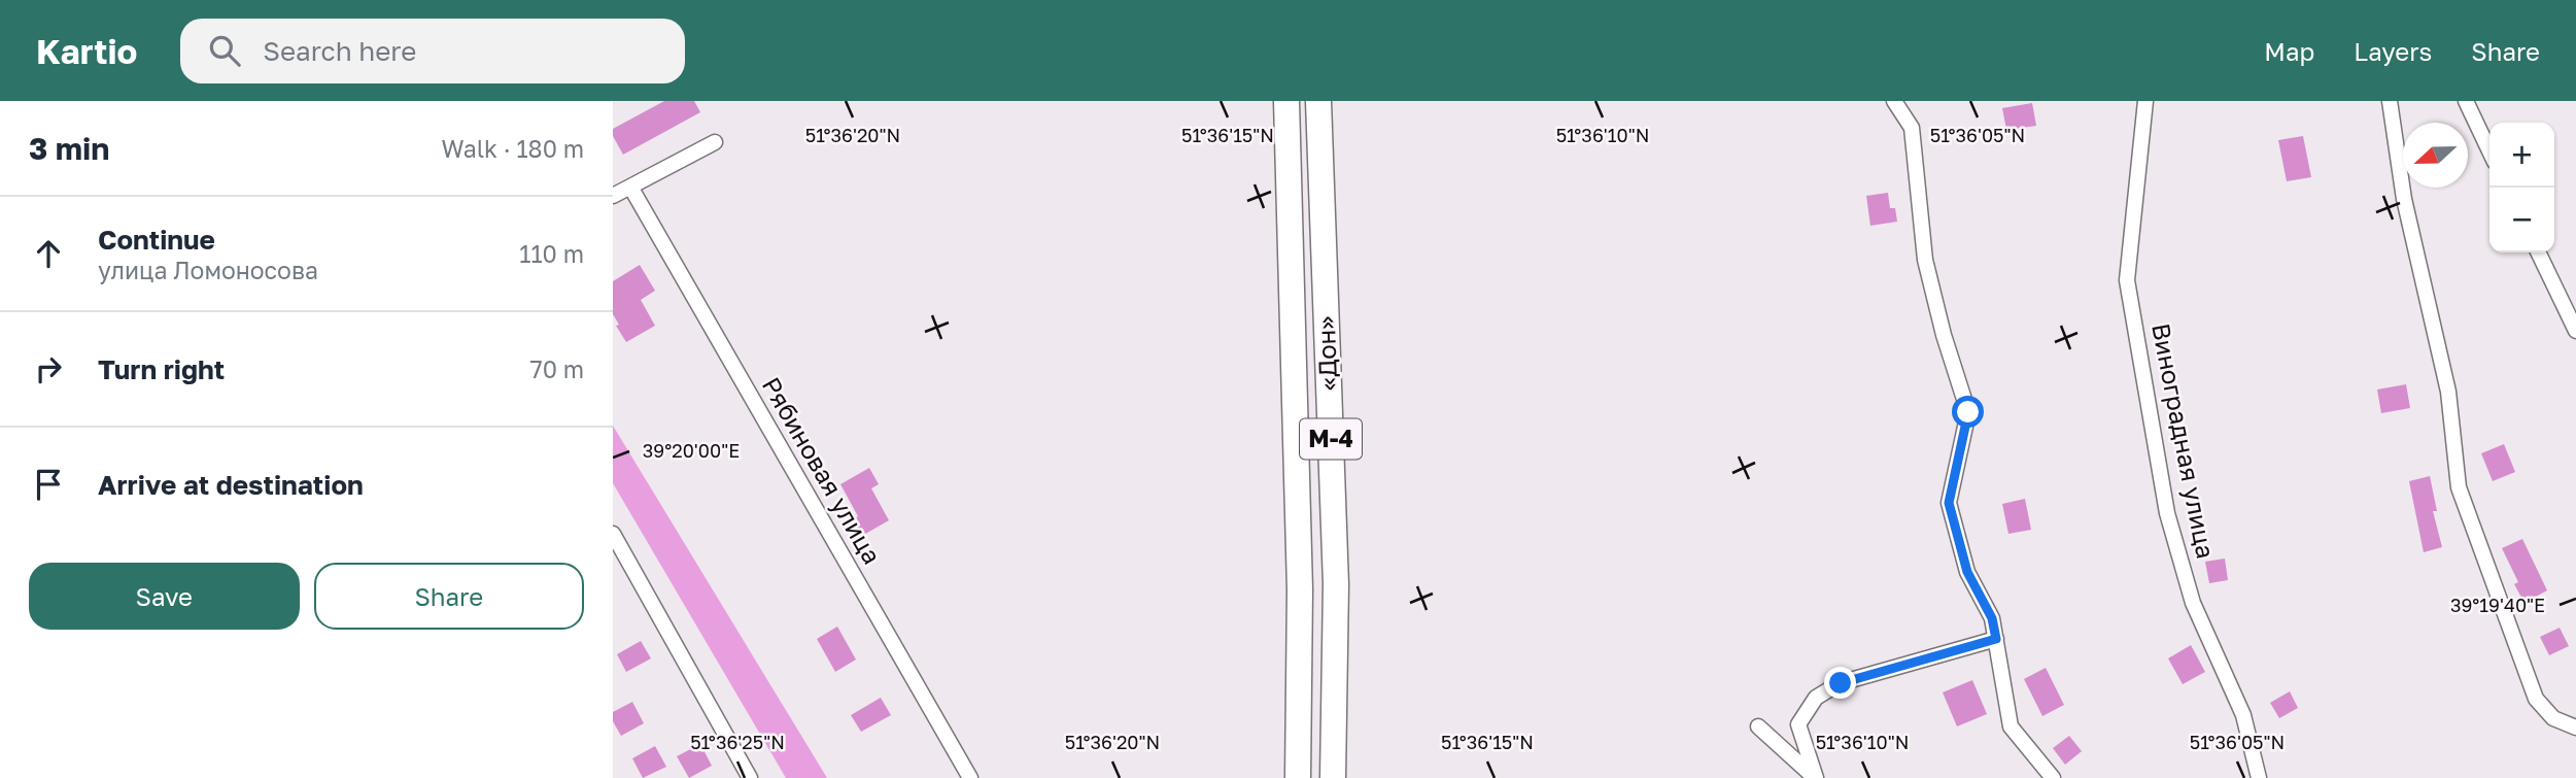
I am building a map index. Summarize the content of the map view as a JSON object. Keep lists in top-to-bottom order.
{
  "streets": {
    "highway": ["«Дон»", "М-4"],
    "street": ["Виноградная улица", "Рябиновая улица"]
  },
  "north": "left",
  "page": {
    "header": "Kartio",
    "search": "Search here",
    "nav": ["Map", "Layers", "Share"],
    "heading": ["3 min", "Walk · 180 m"],
    "map_buttons": ["+", "−"],
    "list": [
      ["Continue", "улица Ломоносова", "110 m"],
      ["Turn right", "70 m"],
      "Arrive at destination"
    ],
    "buttons": ["Save", "Share"]
  },
  "coordinates": [
    "51°36'20\"N",
    "51°36'15\"N",
    "51°36'10\"N",
    "51°36'05\"N",
    "39°20'00\"E",
    "39°19'40\"E",
    "51°36'25\"N"
  ]
}
